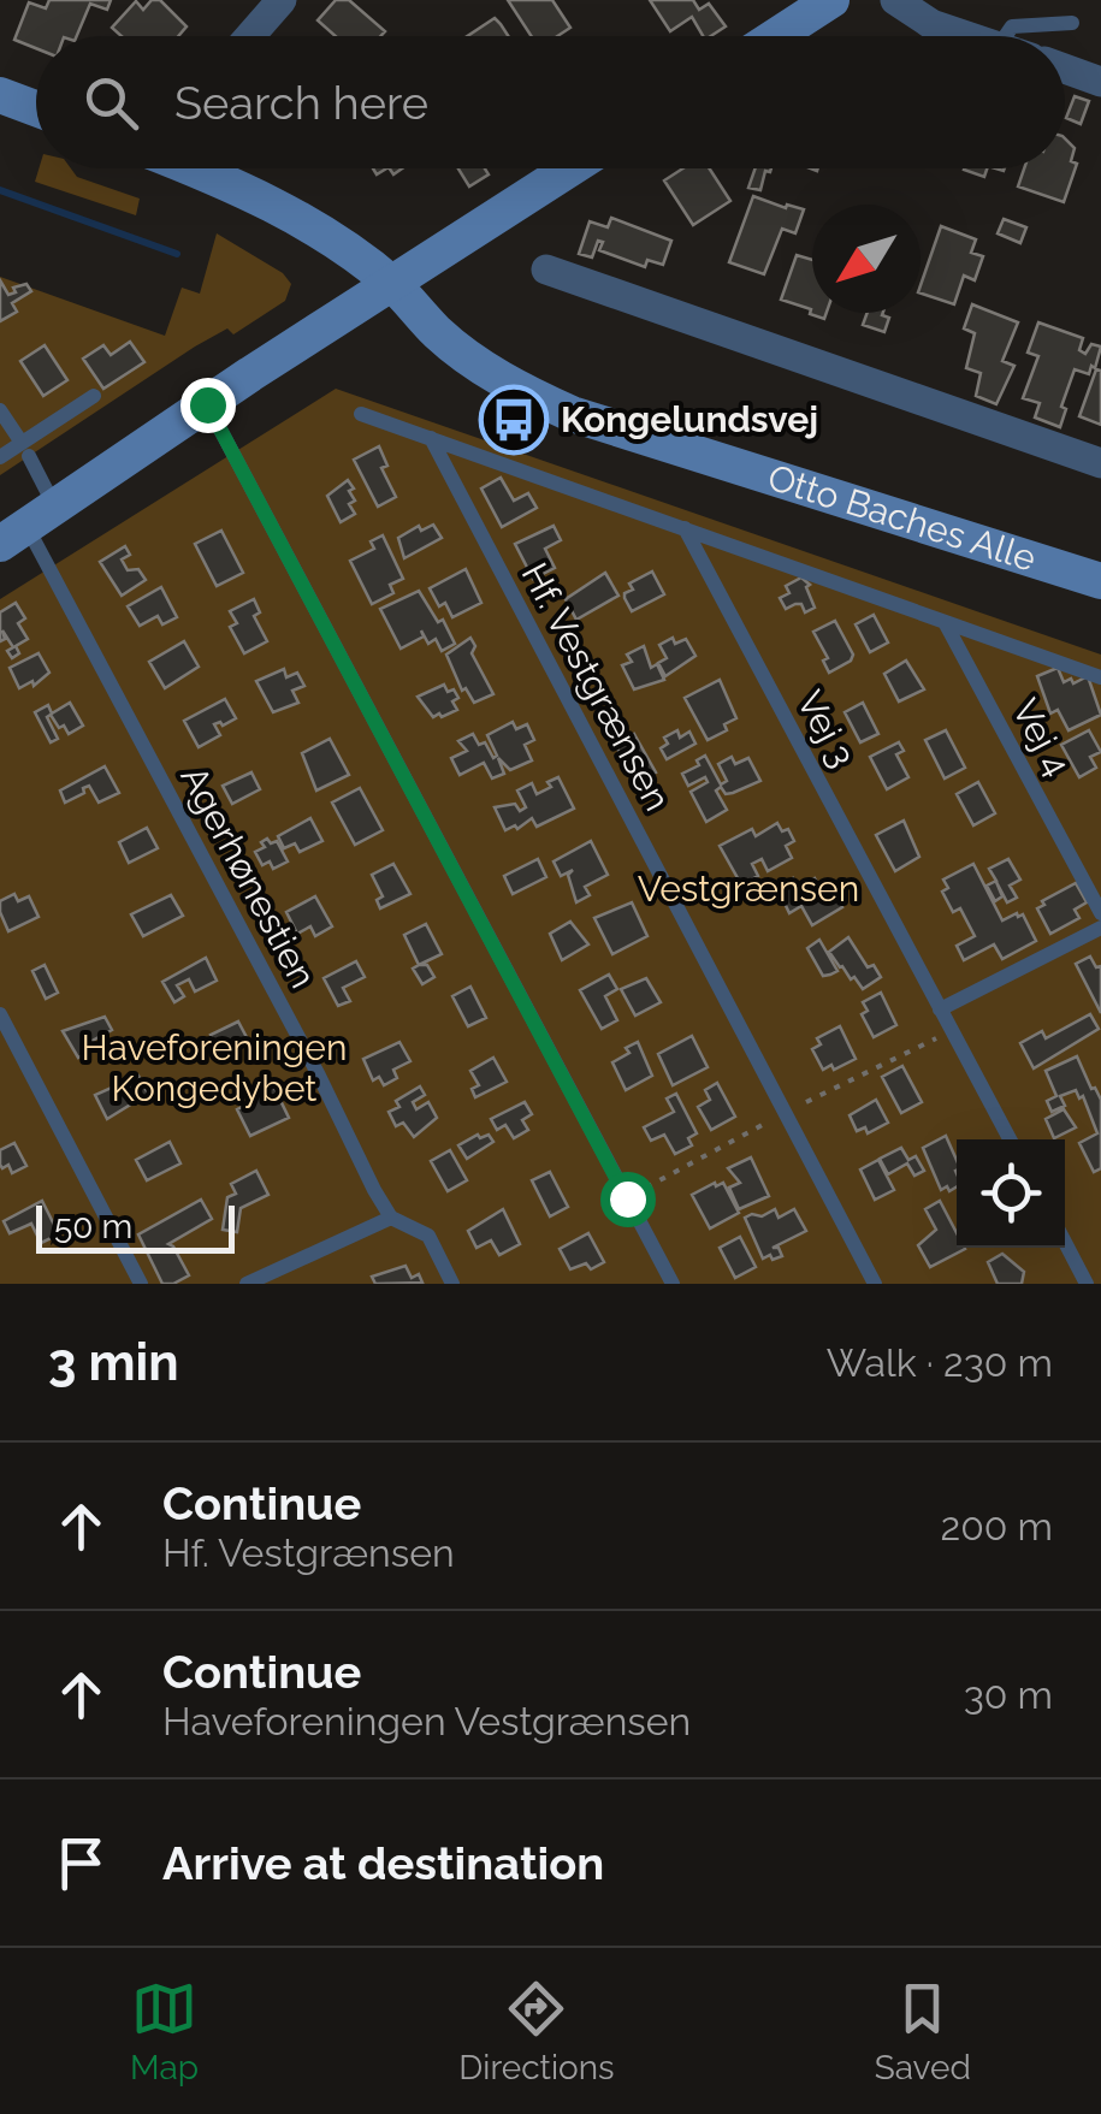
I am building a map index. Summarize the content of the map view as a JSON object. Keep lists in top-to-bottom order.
{
  "streets": {
    "street": ["Otto Baches Alle"],
    "lane": [
      "Hf. Vestgrænsen",
      "Vej 3",
      "Vej 4",
      "Agerhønestien"
    ]
  },
  "parks": ["Vestgrænsen", "Haveforeningen Kongedybet"],
  "places": {
    "bus stop": ["Kongelundsvej"]
  },
  "scale_bar": "50 m",
  "north": "bottom left",
  "page": {
    "search": "Search here",
    "scale": "50 m",
    "heading": ["3 min", "Walk · 230 m"],
    "list": [
      ["Continue", "Hf. Vestgrænsen", "200 m"],
      ["Continue", "Haveforeningen Vestgrænsen", "30 m"],
      "Arrive at destination"
    ],
    "nav": ["Map", "Directions", "Saved"]
  }
}
